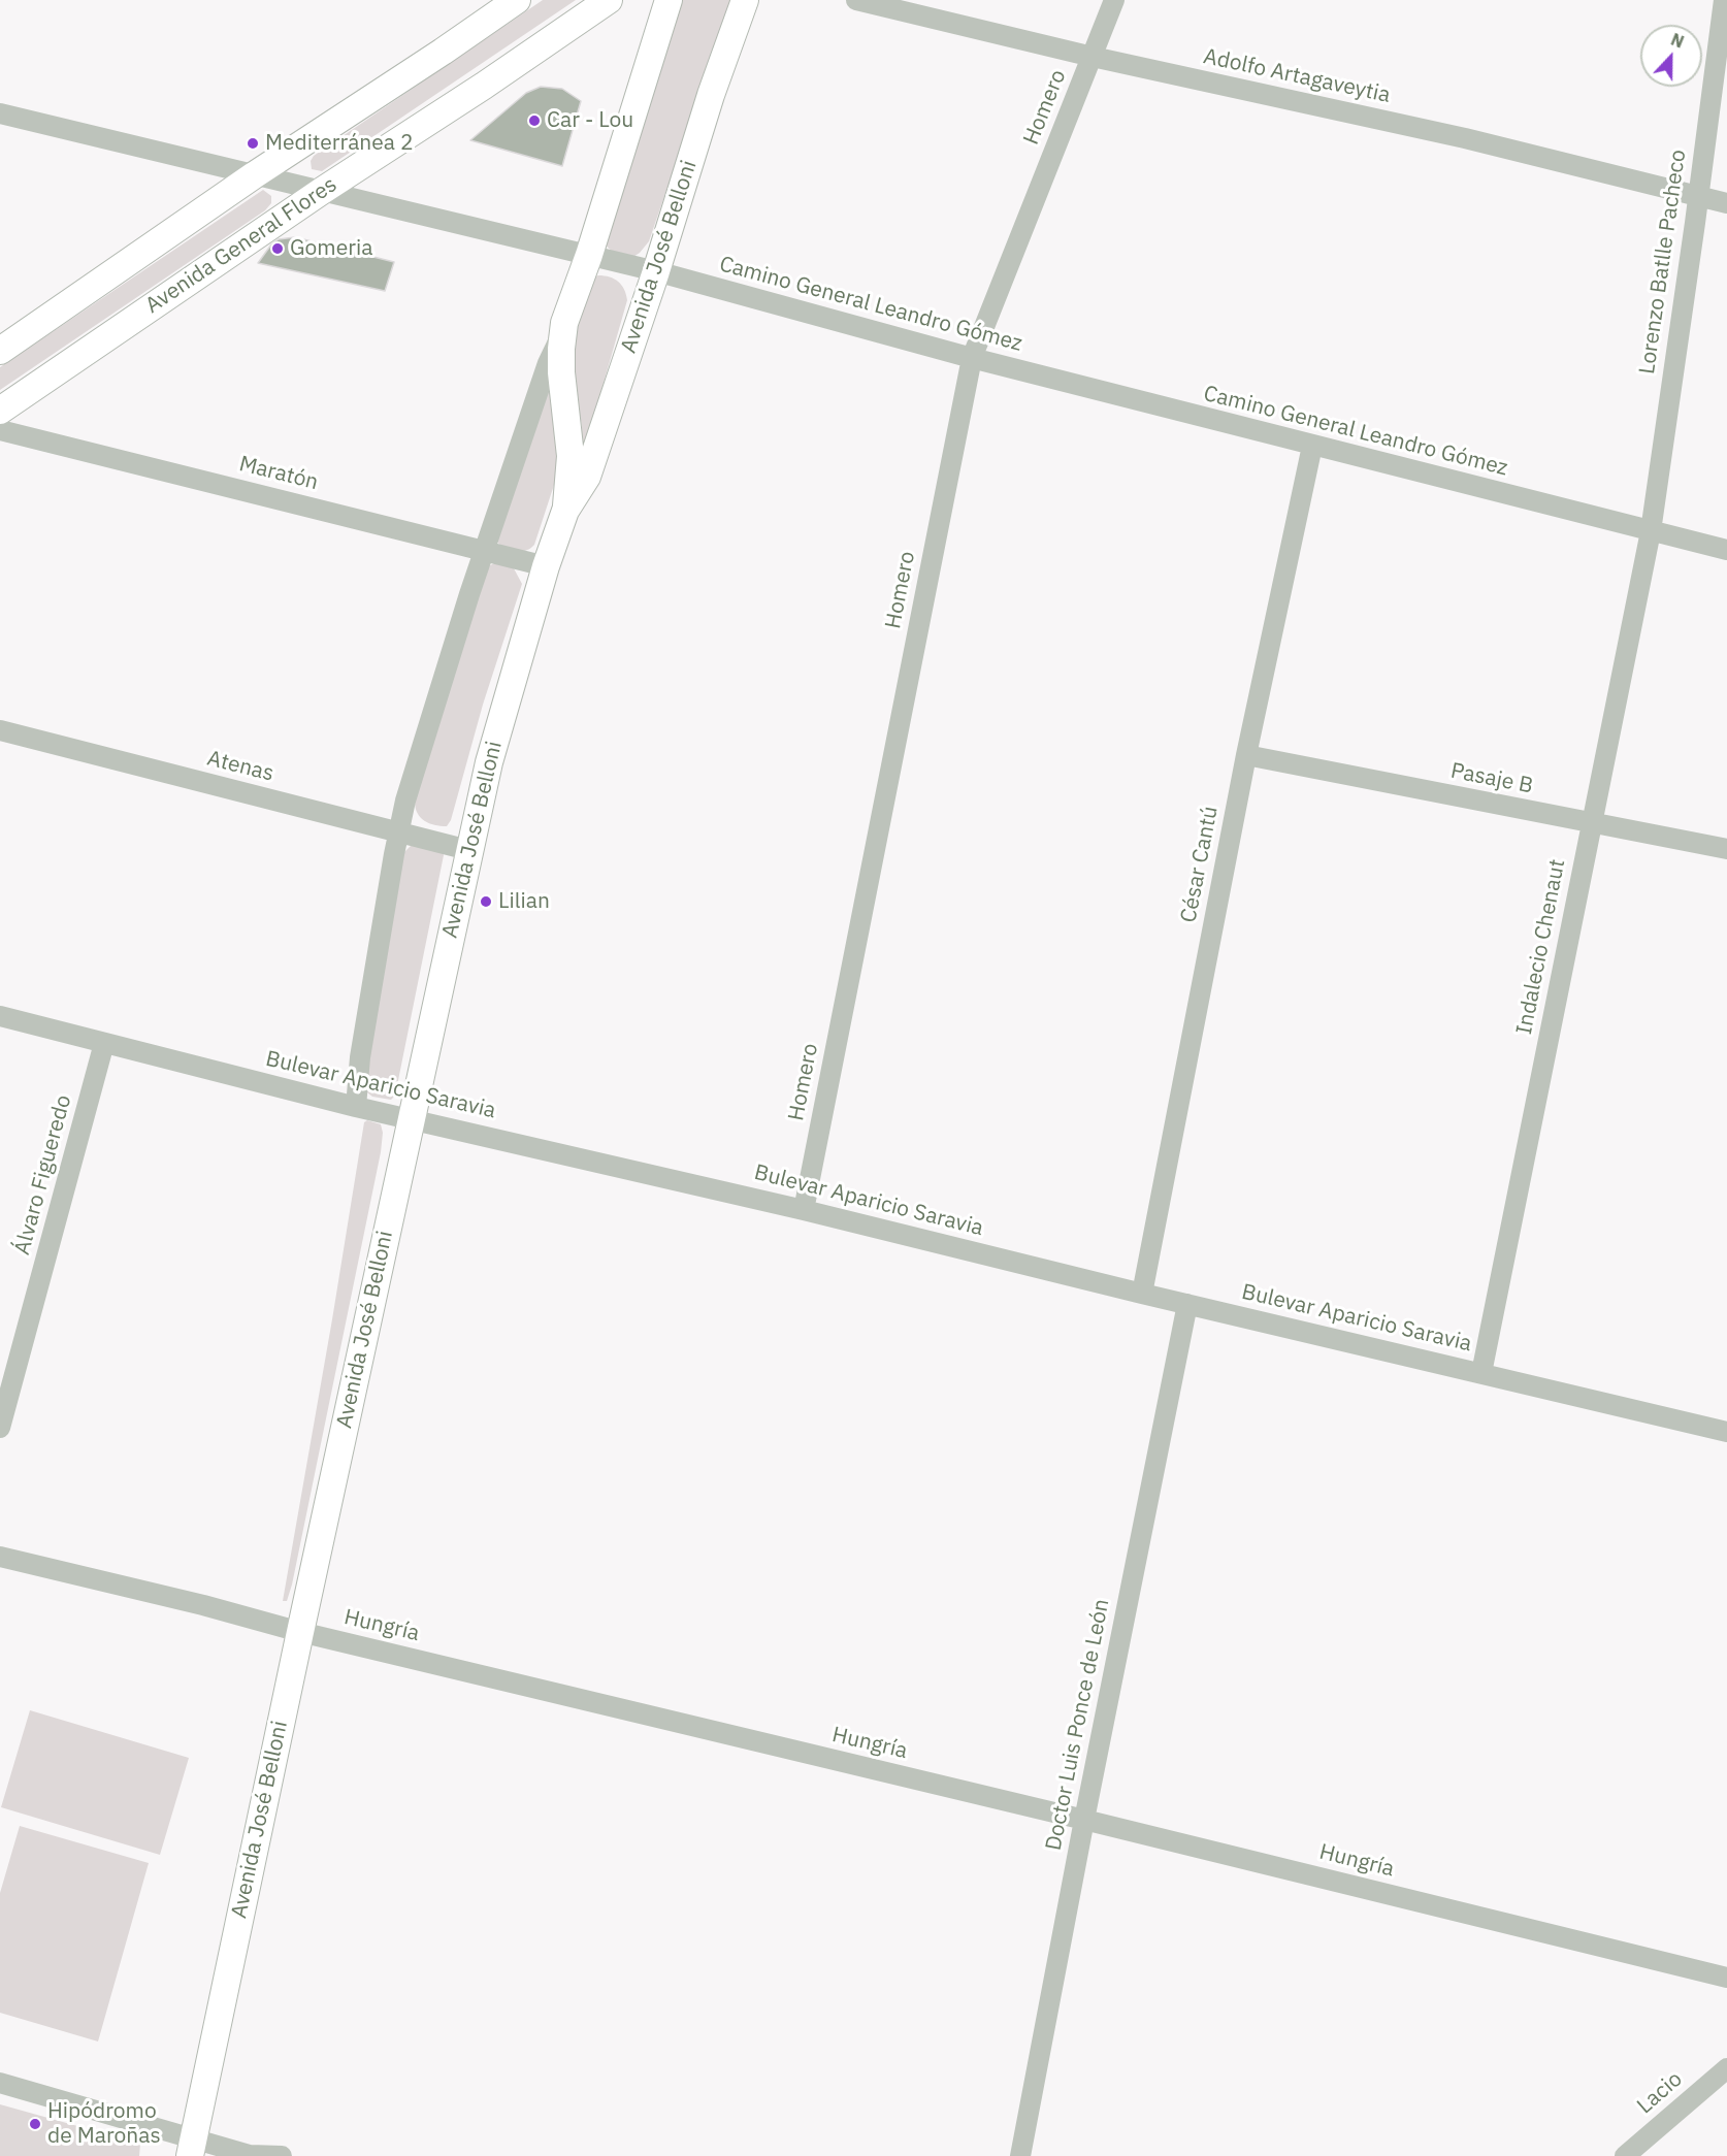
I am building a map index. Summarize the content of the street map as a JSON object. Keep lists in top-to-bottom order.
{
  "streets": {
    "main road": ["Avenida General Flores", "Avenida José Belloni"],
    "street": [
      "Adolfo Artagaveytia",
      "Homero",
      "Lorenzo Batlle Pacheco",
      "Camino General Leandro Gómez",
      "Maratón",
      "Atenas",
      "Pasaje B",
      "César Cantú",
      "Indalecio Chenaut",
      "Bulevar Aparicio Saravia",
      "Álvaro Figueredo",
      "Hungría",
      "Doctor Luis Ponce de León",
      "Lacio"
    ]
  },
  "crossings": [
    ["Adolfo Artagaveytia", "Homero"],
    ["Adolfo Artagaveytia", "Lorenzo Batlle Pacheco"],
    ["Homero", "Camino General Leandro Gómez"],
    ["Homero", "Bulevar Aparicio Saravia"],
    ["Avenida General Flores", "Camino General Leandro Gómez"],
    ["Avenida José Belloni", "Camino General Leandro Gómez"],
    ["Avenida José Belloni", "Maratón"],
    ["Avenida José Belloni", "Atenas"],
    ["Avenida José Belloni", "Bulevar Aparicio Saravia"],
    ["Avenida José Belloni", "Hungría"],
    ["Lorenzo Batlle Pacheco", "Camino General Leandro Gómez"],
    ["Lorenzo Batlle Pacheco", "Indalecio Chenaut"],
    ["Camino General Leandro Gómez", "César Cantú"],
    ["Camino General Leandro Gómez", "Indalecio Chenaut"],
    ["Pasaje B", "César Cantú"],
    ["Pasaje B", "Indalecio Chenaut"],
    ["César Cantú", "Bulevar Aparicio Saravia"],
    ["Indalecio Chenaut", "Bulevar Aparicio Saravia"],
    ["Bulevar Aparicio Saravia", "Álvaro Figueredo"],
    ["Bulevar Aparicio Saravia", "Doctor Luis Ponce de León"],
    ["Hungría", "Doctor Luis Ponce de León"]
  ],
  "places": [
    "Car - Lou",
    "Mediterránea 2",
    "Gomeria",
    "Lilian",
    "Hipódromo de Maroñas"
  ],
  "north": "top"
}
